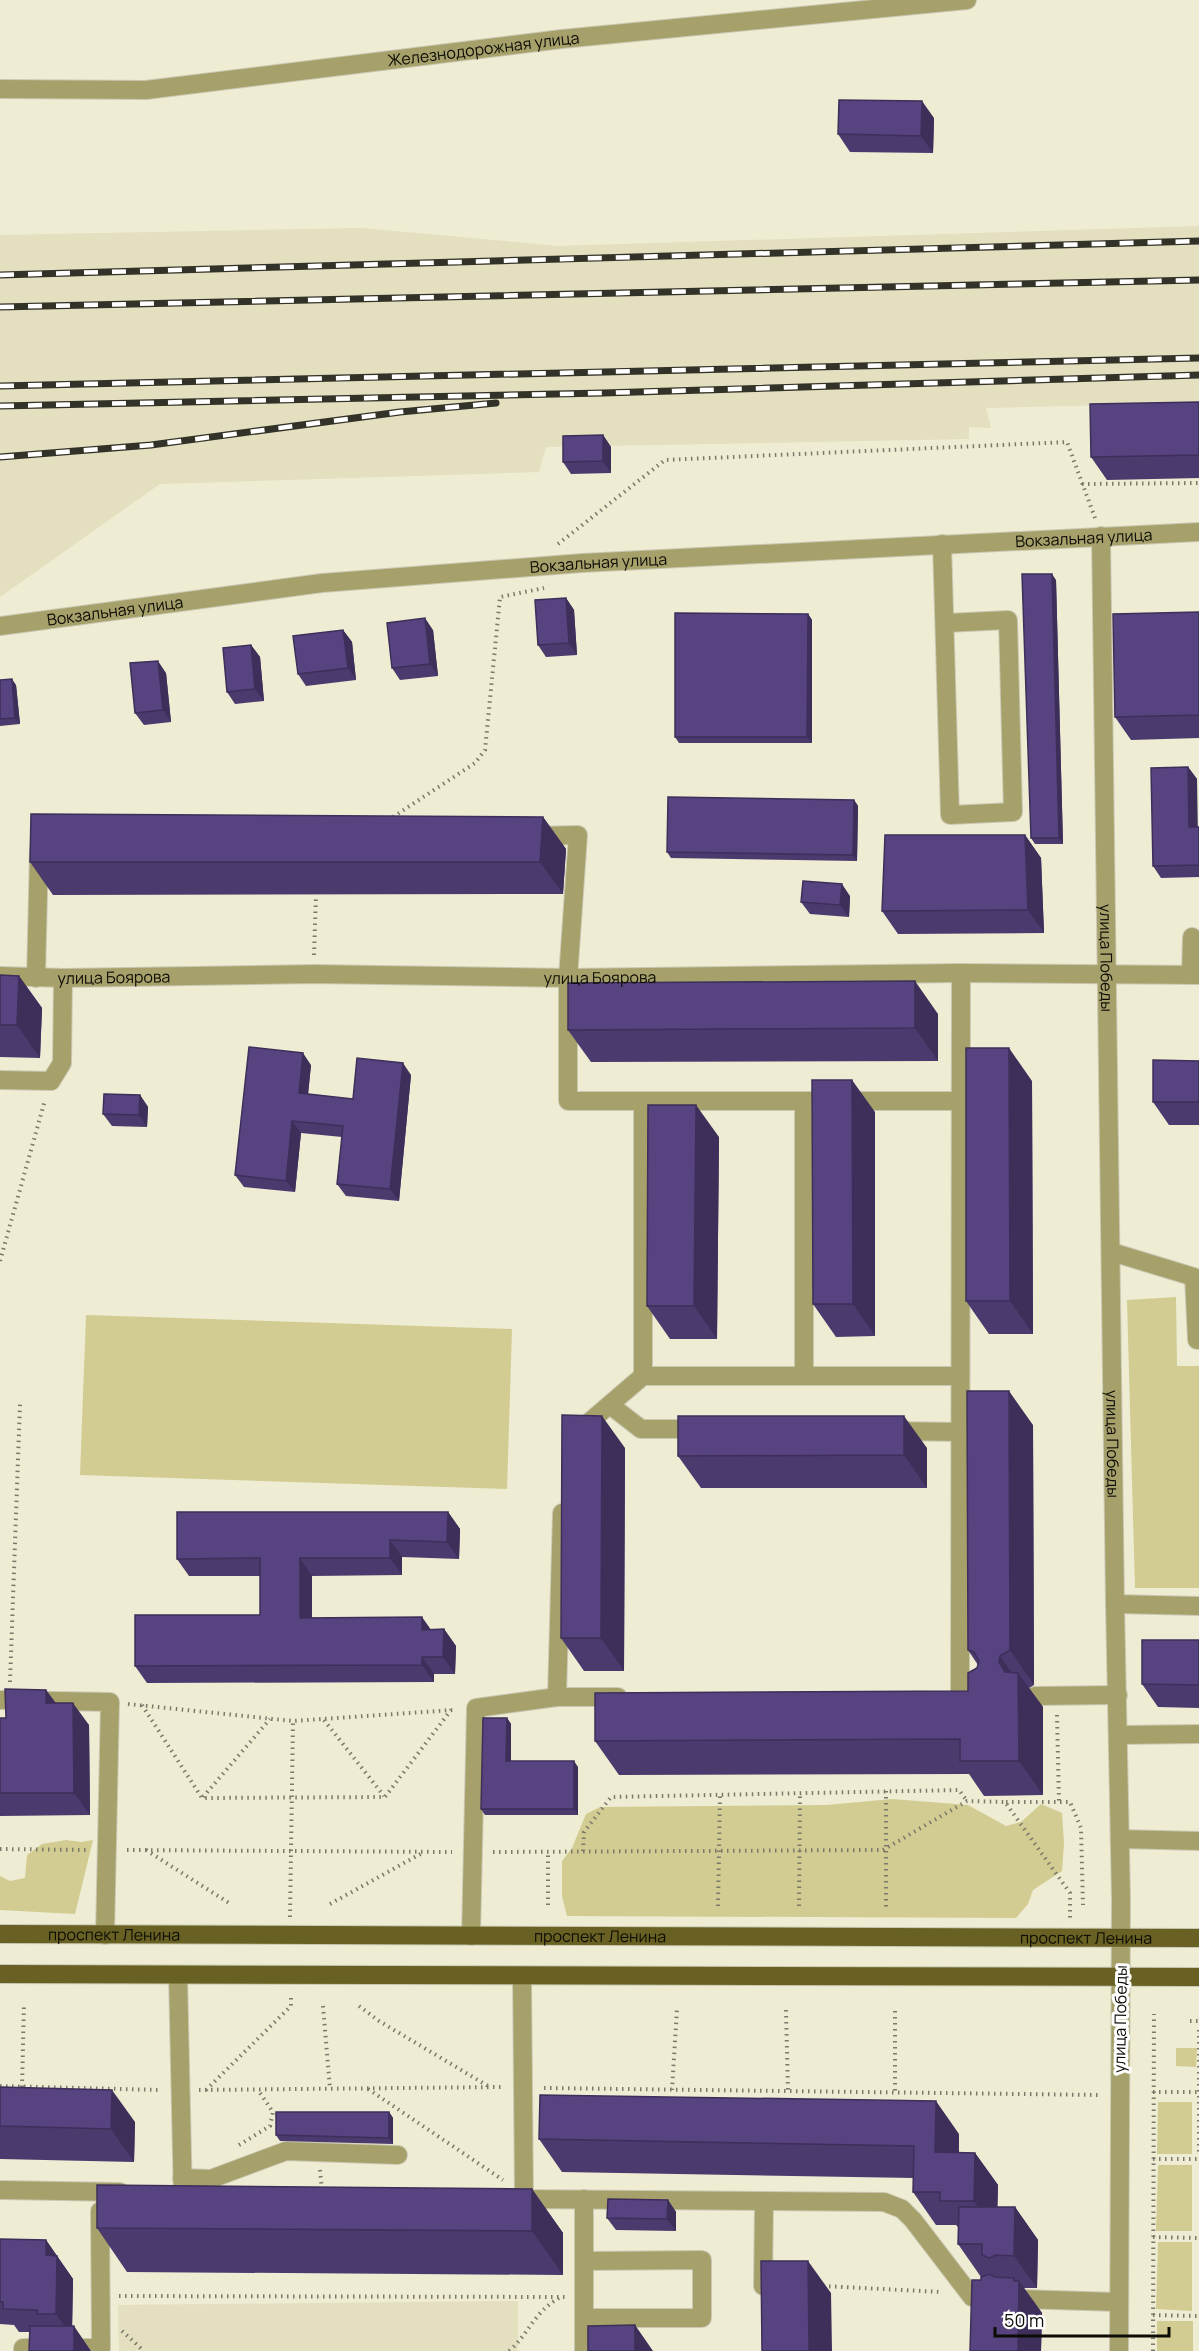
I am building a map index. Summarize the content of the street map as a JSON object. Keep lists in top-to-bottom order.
{
  "streets": {
    "main road": ["проспект Ленина"],
    "street": [
      "Железнодорожная улица",
      "Вокзальная улица",
      "улица Победы",
      "улица Боярова"
    ]
  },
  "crossings": [
    ["Вокзальная улица", "улица Победы"],
    ["улица Победы", "улица Боярова"],
    ["улица Победы", "проспект Ленина"]
  ],
  "scale_bar": "50 m"
}
